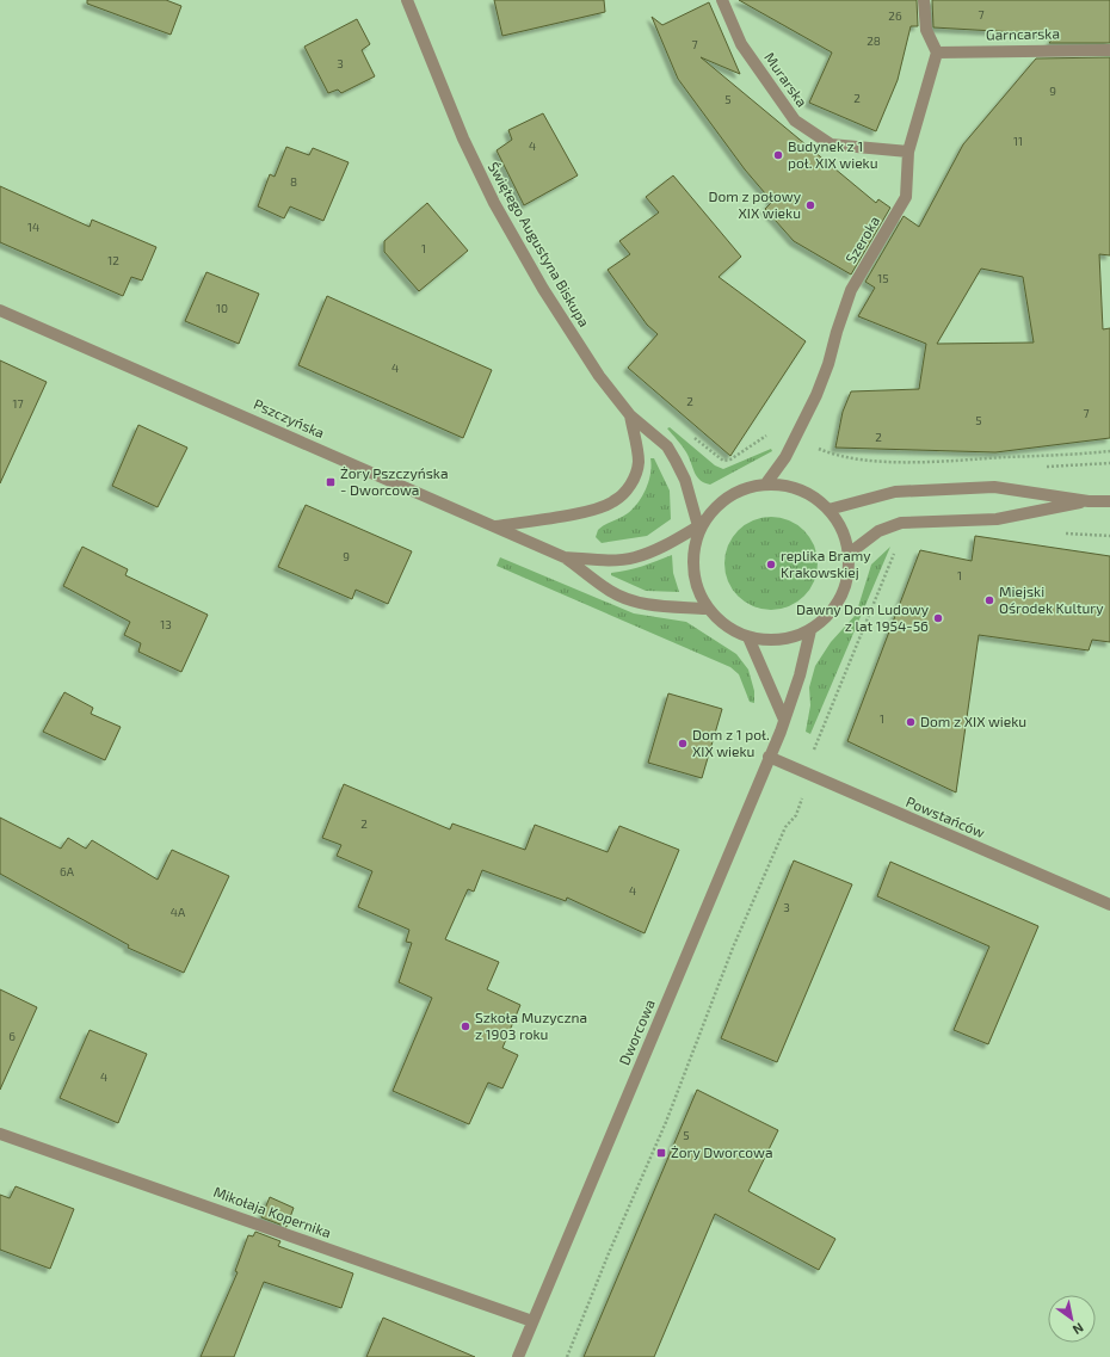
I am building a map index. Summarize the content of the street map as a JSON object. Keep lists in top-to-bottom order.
{
  "streets": {
    "street": [
      "Garncarska",
      "Murarska",
      "Szeroka",
      "Świętego Augustyna Biskupa",
      "Pszczyńska",
      "Powstańców",
      "Dworcowa",
      "Mikołaja Kopernika"
    ]
  },
  "crossings": [
    ["Garncarska", "Szeroka"],
    ["Murarska", "Szeroka"],
    ["Szeroka", "Świętego Augustyna Biskupa"],
    ["Szeroka", "Pszczyńska"],
    ["Szeroka", "Dworcowa"],
    ["Świętego Augustyna Biskupa", "Pszczyńska"],
    ["Świętego Augustyna Biskupa", "Dworcowa"],
    ["Pszczyńska", "Dworcowa"],
    ["Powstańców", "Dworcowa"],
    ["Dworcowa", "Mikołaja Kopernika"]
  ],
  "places": {
    "other": [
      "Budynek z 1 poł. XIX wieku",
      "Dom z połowy XIX wieku",
      "replika Bramy Krakowskiej",
      "Miejski Ośrodek Kultury",
      "Dawny Dom Ludowy z lat 1954-56",
      "Dom z XIX wieku",
      "Dom z 1 poł. XIX wieku",
      "Szkoła Muzyczna z 1903 roku"
    ],
    "transit": ["Żory Pszczyńska - Dworcowa", "Żory Dworcowa"]
  },
  "house_numbers": [
    "7",
    "26",
    "28",
    "7",
    "3",
    "9",
    "2",
    "5",
    "11",
    "4",
    "8",
    "14",
    "1",
    "12",
    "15",
    "10",
    "4",
    "2",
    "17",
    "7",
    "5",
    "2",
    "9",
    "1",
    "13",
    "1",
    "2",
    "6A",
    "4",
    "3",
    "4A",
    "6",
    "4",
    "5"
  ],
  "north": "bottom right"
}
